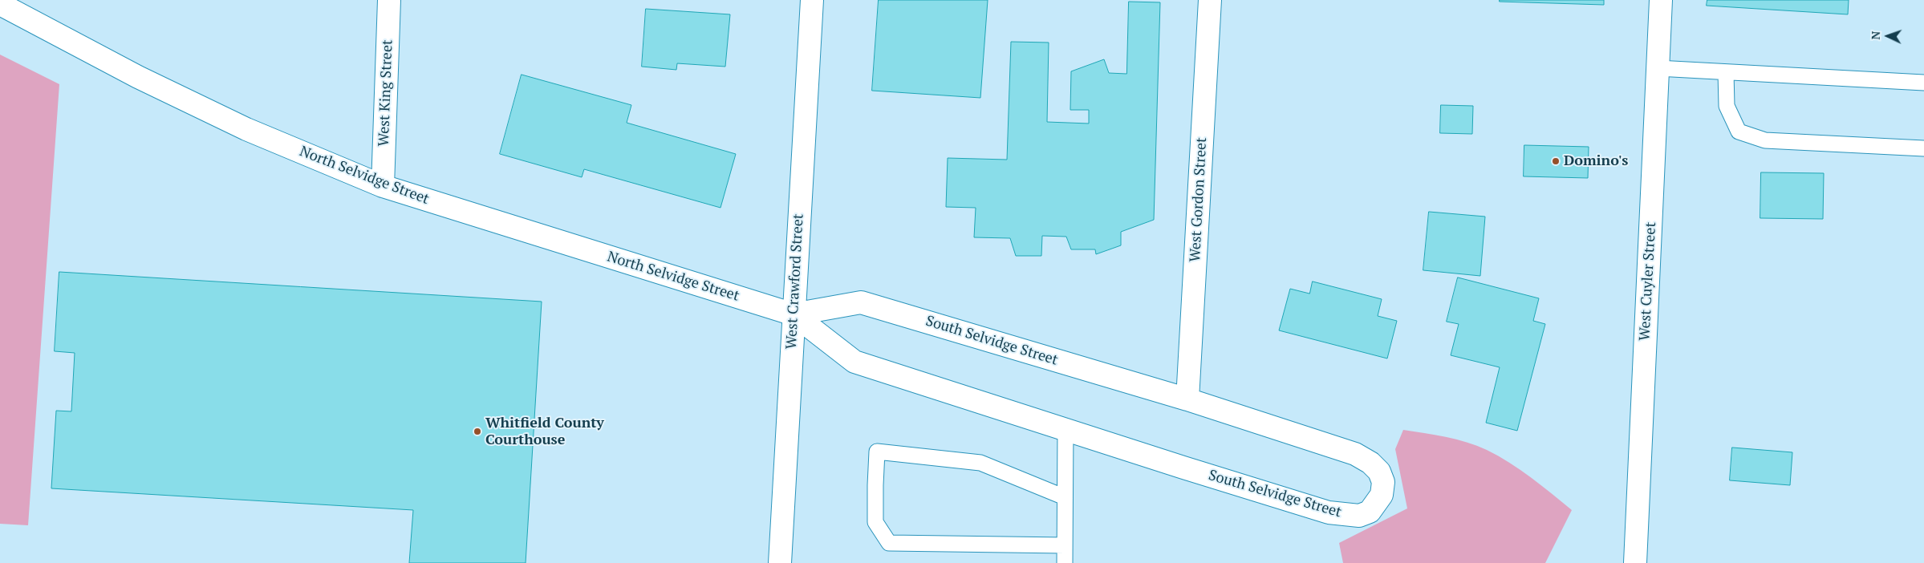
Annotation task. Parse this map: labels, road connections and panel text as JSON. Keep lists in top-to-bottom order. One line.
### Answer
{"streets":{"street":["West King Street","North Selvidge Street","West Gordon Street","West Crawford Street","West Cuyler Street","South Selvidge Street"]},"crossings":[["West King Street","North Selvidge Street"],["North Selvidge Street","West Crawford Street"],["North Selvidge Street","South Selvidge Street"],["West Gordon Street","South Selvidge Street"],["West Crawford Street","South Selvidge Street"]],"places":["Domino's","Whitfield County Courthouse"],"north":"left"}
